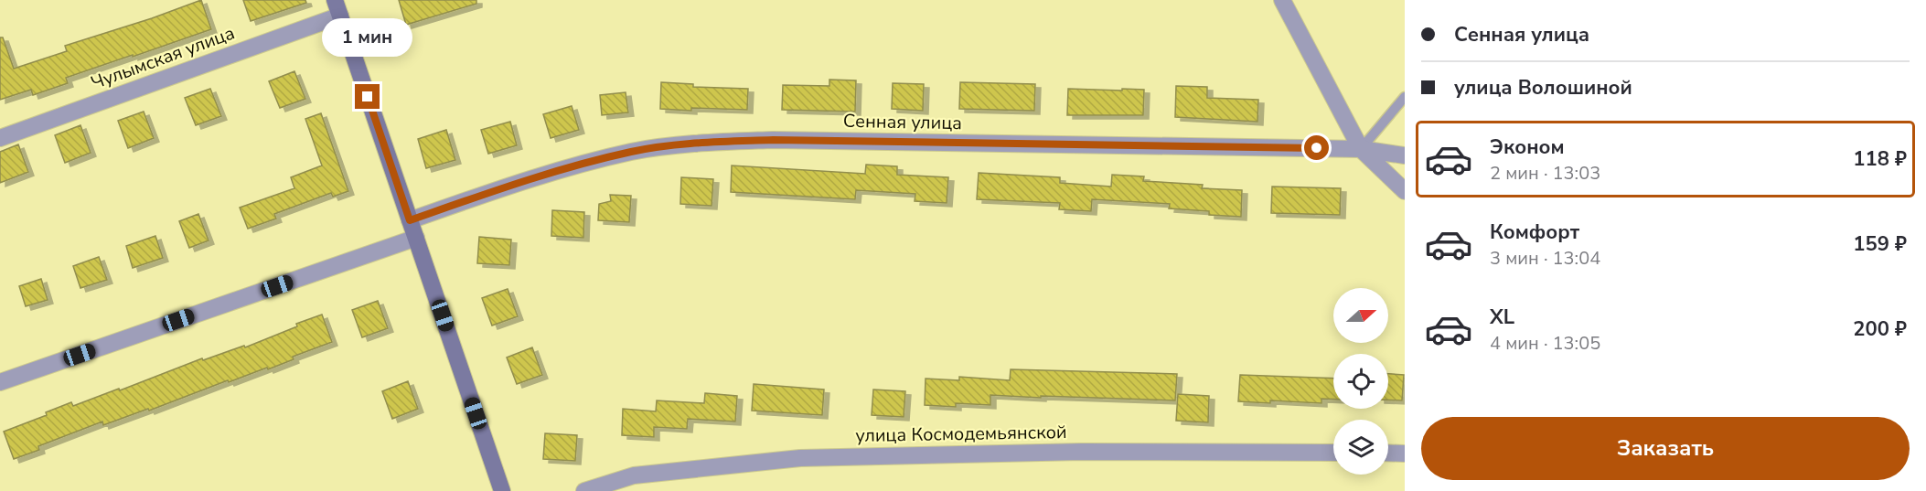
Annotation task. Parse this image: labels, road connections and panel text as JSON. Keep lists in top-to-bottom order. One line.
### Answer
{"streets":{"street":["Чулымская улица","Сенная улица","улица Космодемьянской"]},"north":"right","page":{"banner":["Сенная улица","улица Волошиной"],"bubble":"1 мин","list":[{"name":"Эконом","note":"2 мин · 13:03","value":"118 ₽"},{"name":"Комфорт","note":"3 мин · 13:04","value":"159 ₽"},{"name":"XL","note":"4 мин · 13:05","value":"200 ₽"}],"buttons":"Заказать"}}
